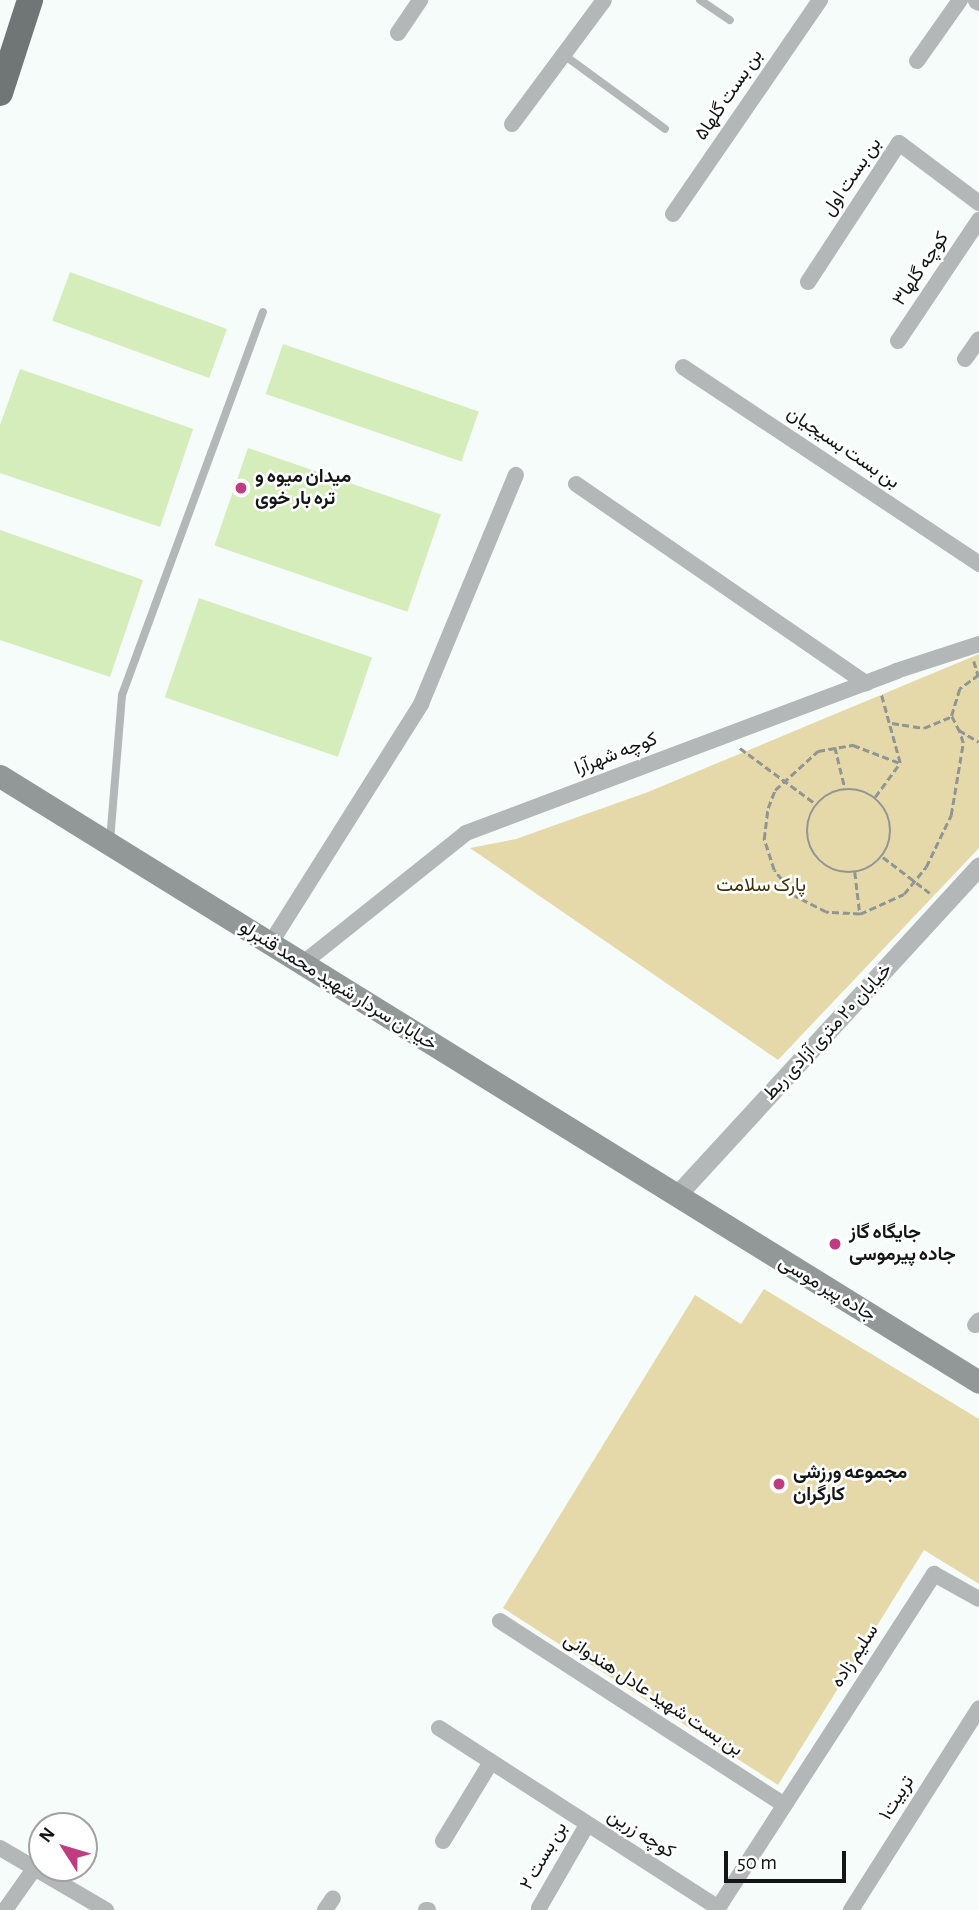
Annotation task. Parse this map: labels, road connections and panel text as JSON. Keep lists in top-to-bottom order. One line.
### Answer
{"streets":{"main road":["خیابان سردار شهید محمد قنبرلو","جاده پیر موسی"],"street":["بن بست گلها۵","بن بست اول","کوچه گلها۳","بن بست بسیجیان","کوچه شهرآرا","خیابان ۲۰ متری آزادی ربط","سلیم زاده","بن بست شهید عادل هندوانی","تربیت۱","کوچه زرین","بن بست ۲"]},"crossings":[["کوچه شهرآرا","خیابان سردار شهید محمد قنبرلو"],["خیابان سردار شهید محمد قنبرلو","خیابان ۲۰ متری آزادی ربط"],["خیابان سردار شهید محمد قنبرلو","جاده پیر موسی"],["خیابان ۲۰ متری آزادی ربط","جاده پیر موسی"],["سلیم زاده","بن بست شهید عادل هندوانی"],["سلیم زاده","کوچه زرین"],["بن بست شهید عادل هندوانی","کوچه زرین"],["کوچه زرین","بن بست ۲"]],"parks":["پارک سلامت"],"places":["میدان میوه و تره بار خوی","جایگاه گاز جاده پیرموسی","مجموعه ورزشی کارگران"],"scale_bar":"50 m","north":"top left"}
